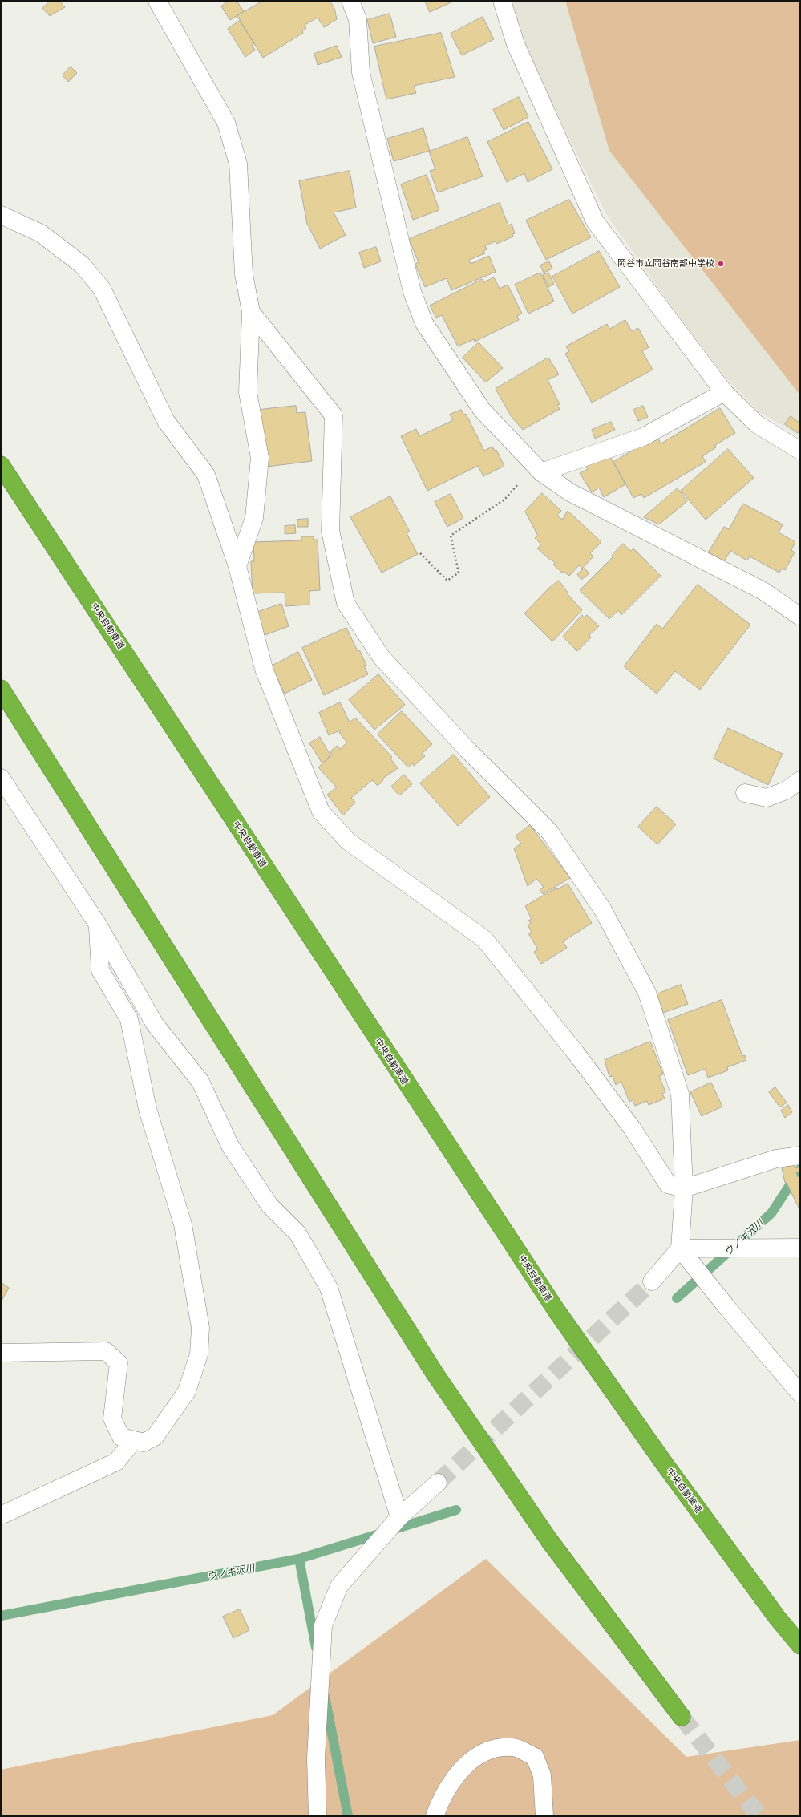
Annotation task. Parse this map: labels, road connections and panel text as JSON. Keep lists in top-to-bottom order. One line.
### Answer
{"streets":{"highway":["中央自動車道"]},"water":["ウノキ沢川"],"places":["岡谷市立岡谷南部中学校"]}
